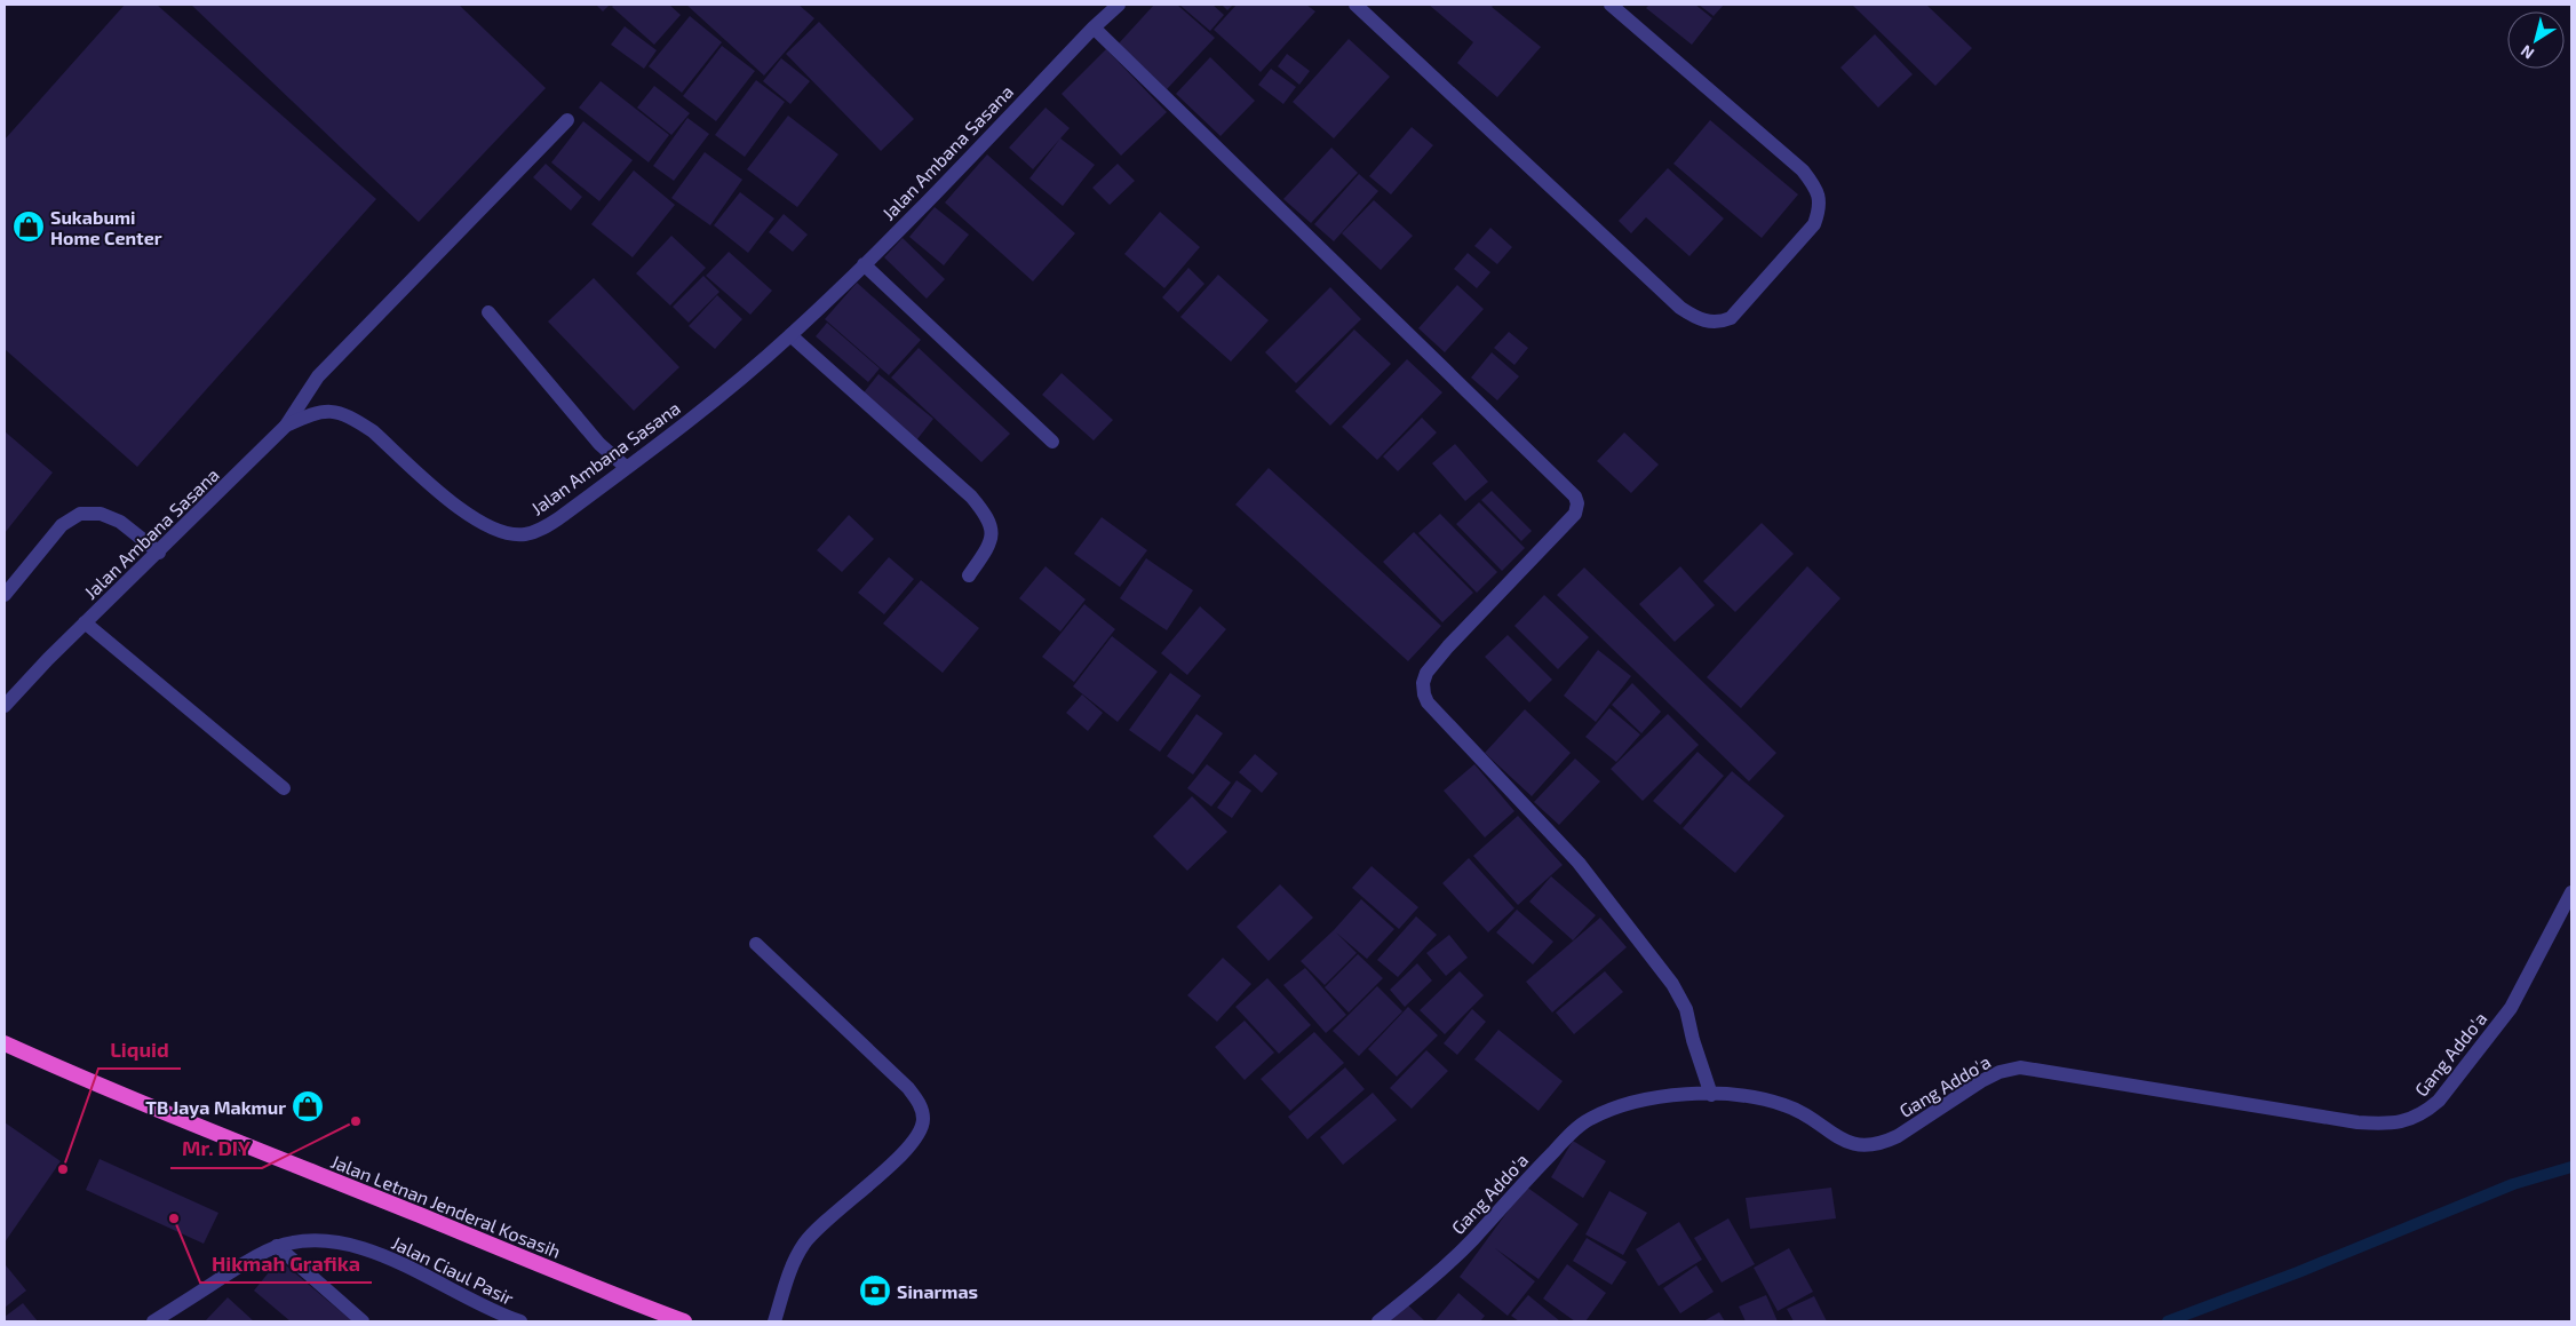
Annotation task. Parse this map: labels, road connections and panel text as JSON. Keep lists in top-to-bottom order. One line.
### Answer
{"streets":{"highway":["Jalan Letnan Jenderal Kosasih"],"street":["Jalan Ambana Sasana","Gang Addo'a","Jalan Ciaul Pasir"]},"places":{"shop":["Sukabumi Home Center","TB Jaya Makmur"],"other":["Mr. DIY","Liquid","Hikmah Grafika"],"bank":["Sinarmas"]},"north":"bottom left"}
